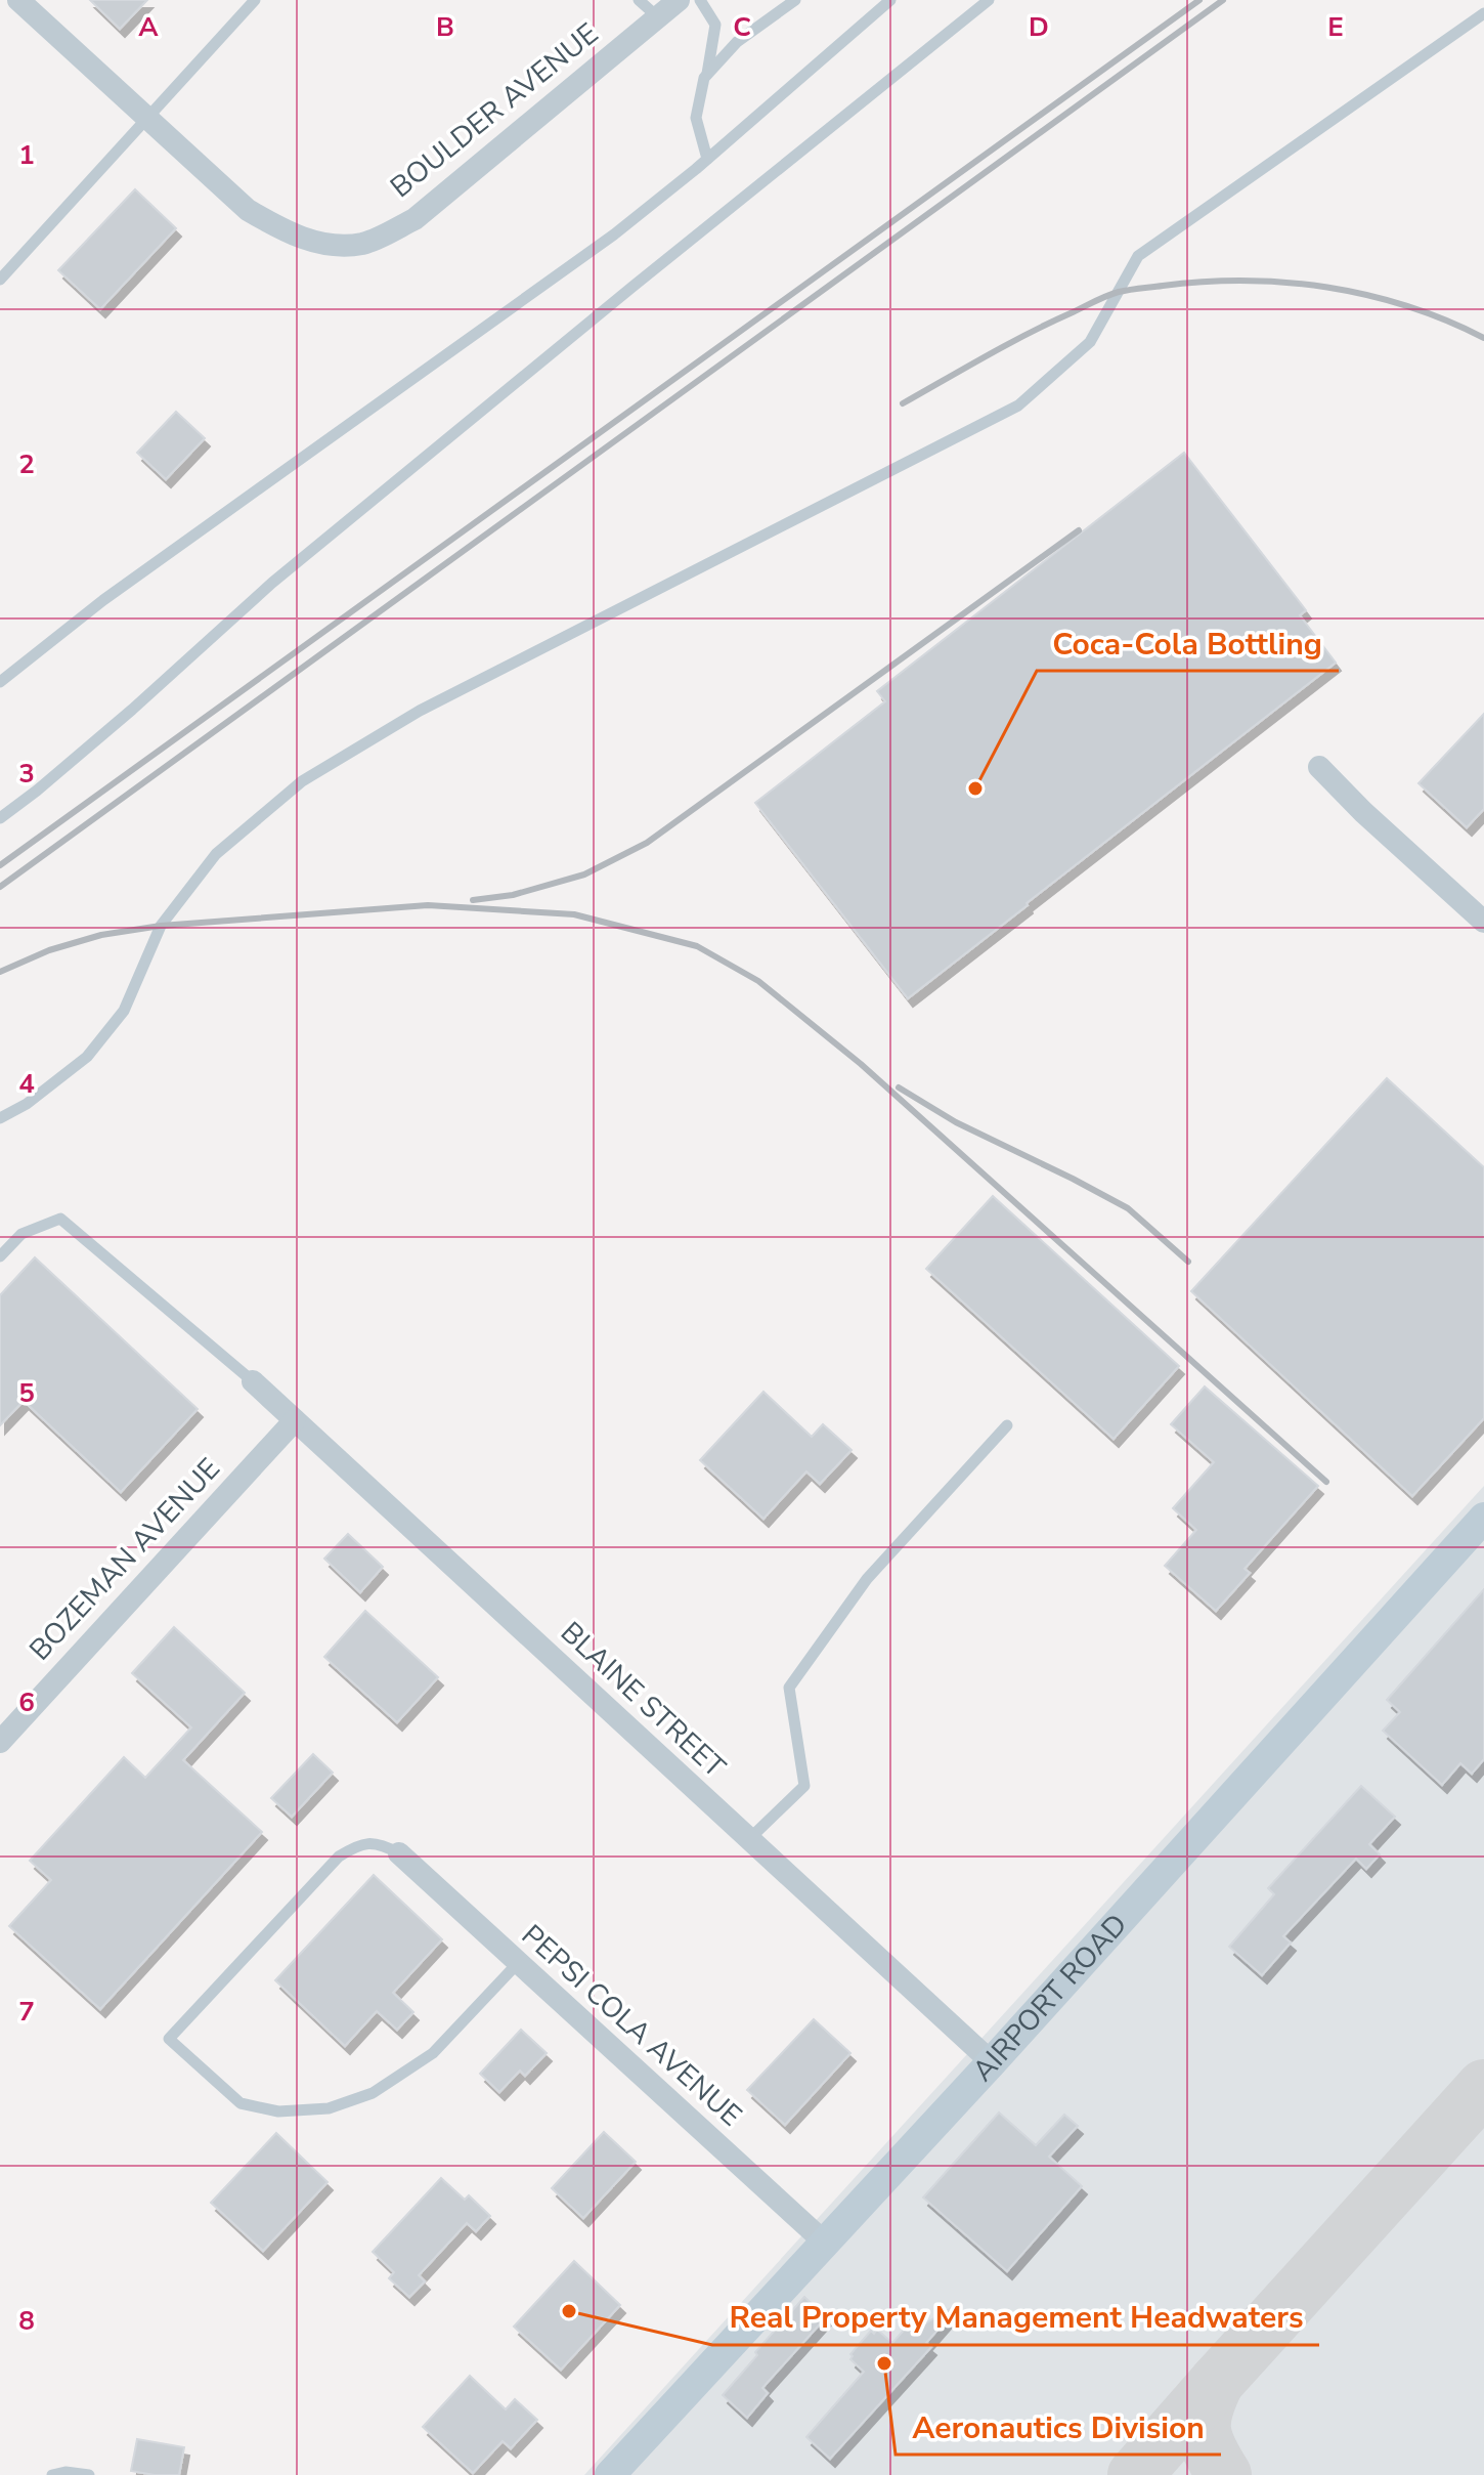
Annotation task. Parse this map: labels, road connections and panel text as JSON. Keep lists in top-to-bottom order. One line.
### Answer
{"streets":{"street":["BOULDER AVENUE","BOZEMAN AVENUE","BLAINE STREET","AIRPORT ROAD","PEPSI COLA AVENUE"]},"crossings":[["BOZEMAN AVENUE","BLAINE STREET"],["BLAINE STREET","AIRPORT ROAD"],["AIRPORT ROAD","PEPSI COLA AVENUE"]],"places":["Coca-Cola Bottling","Real Property Management Headwaters","Aeronautics Division"],"grid":{"columns":["A","B","C","D","E"],"rows":["1","2","3","4","5","6","7","8"]}}
